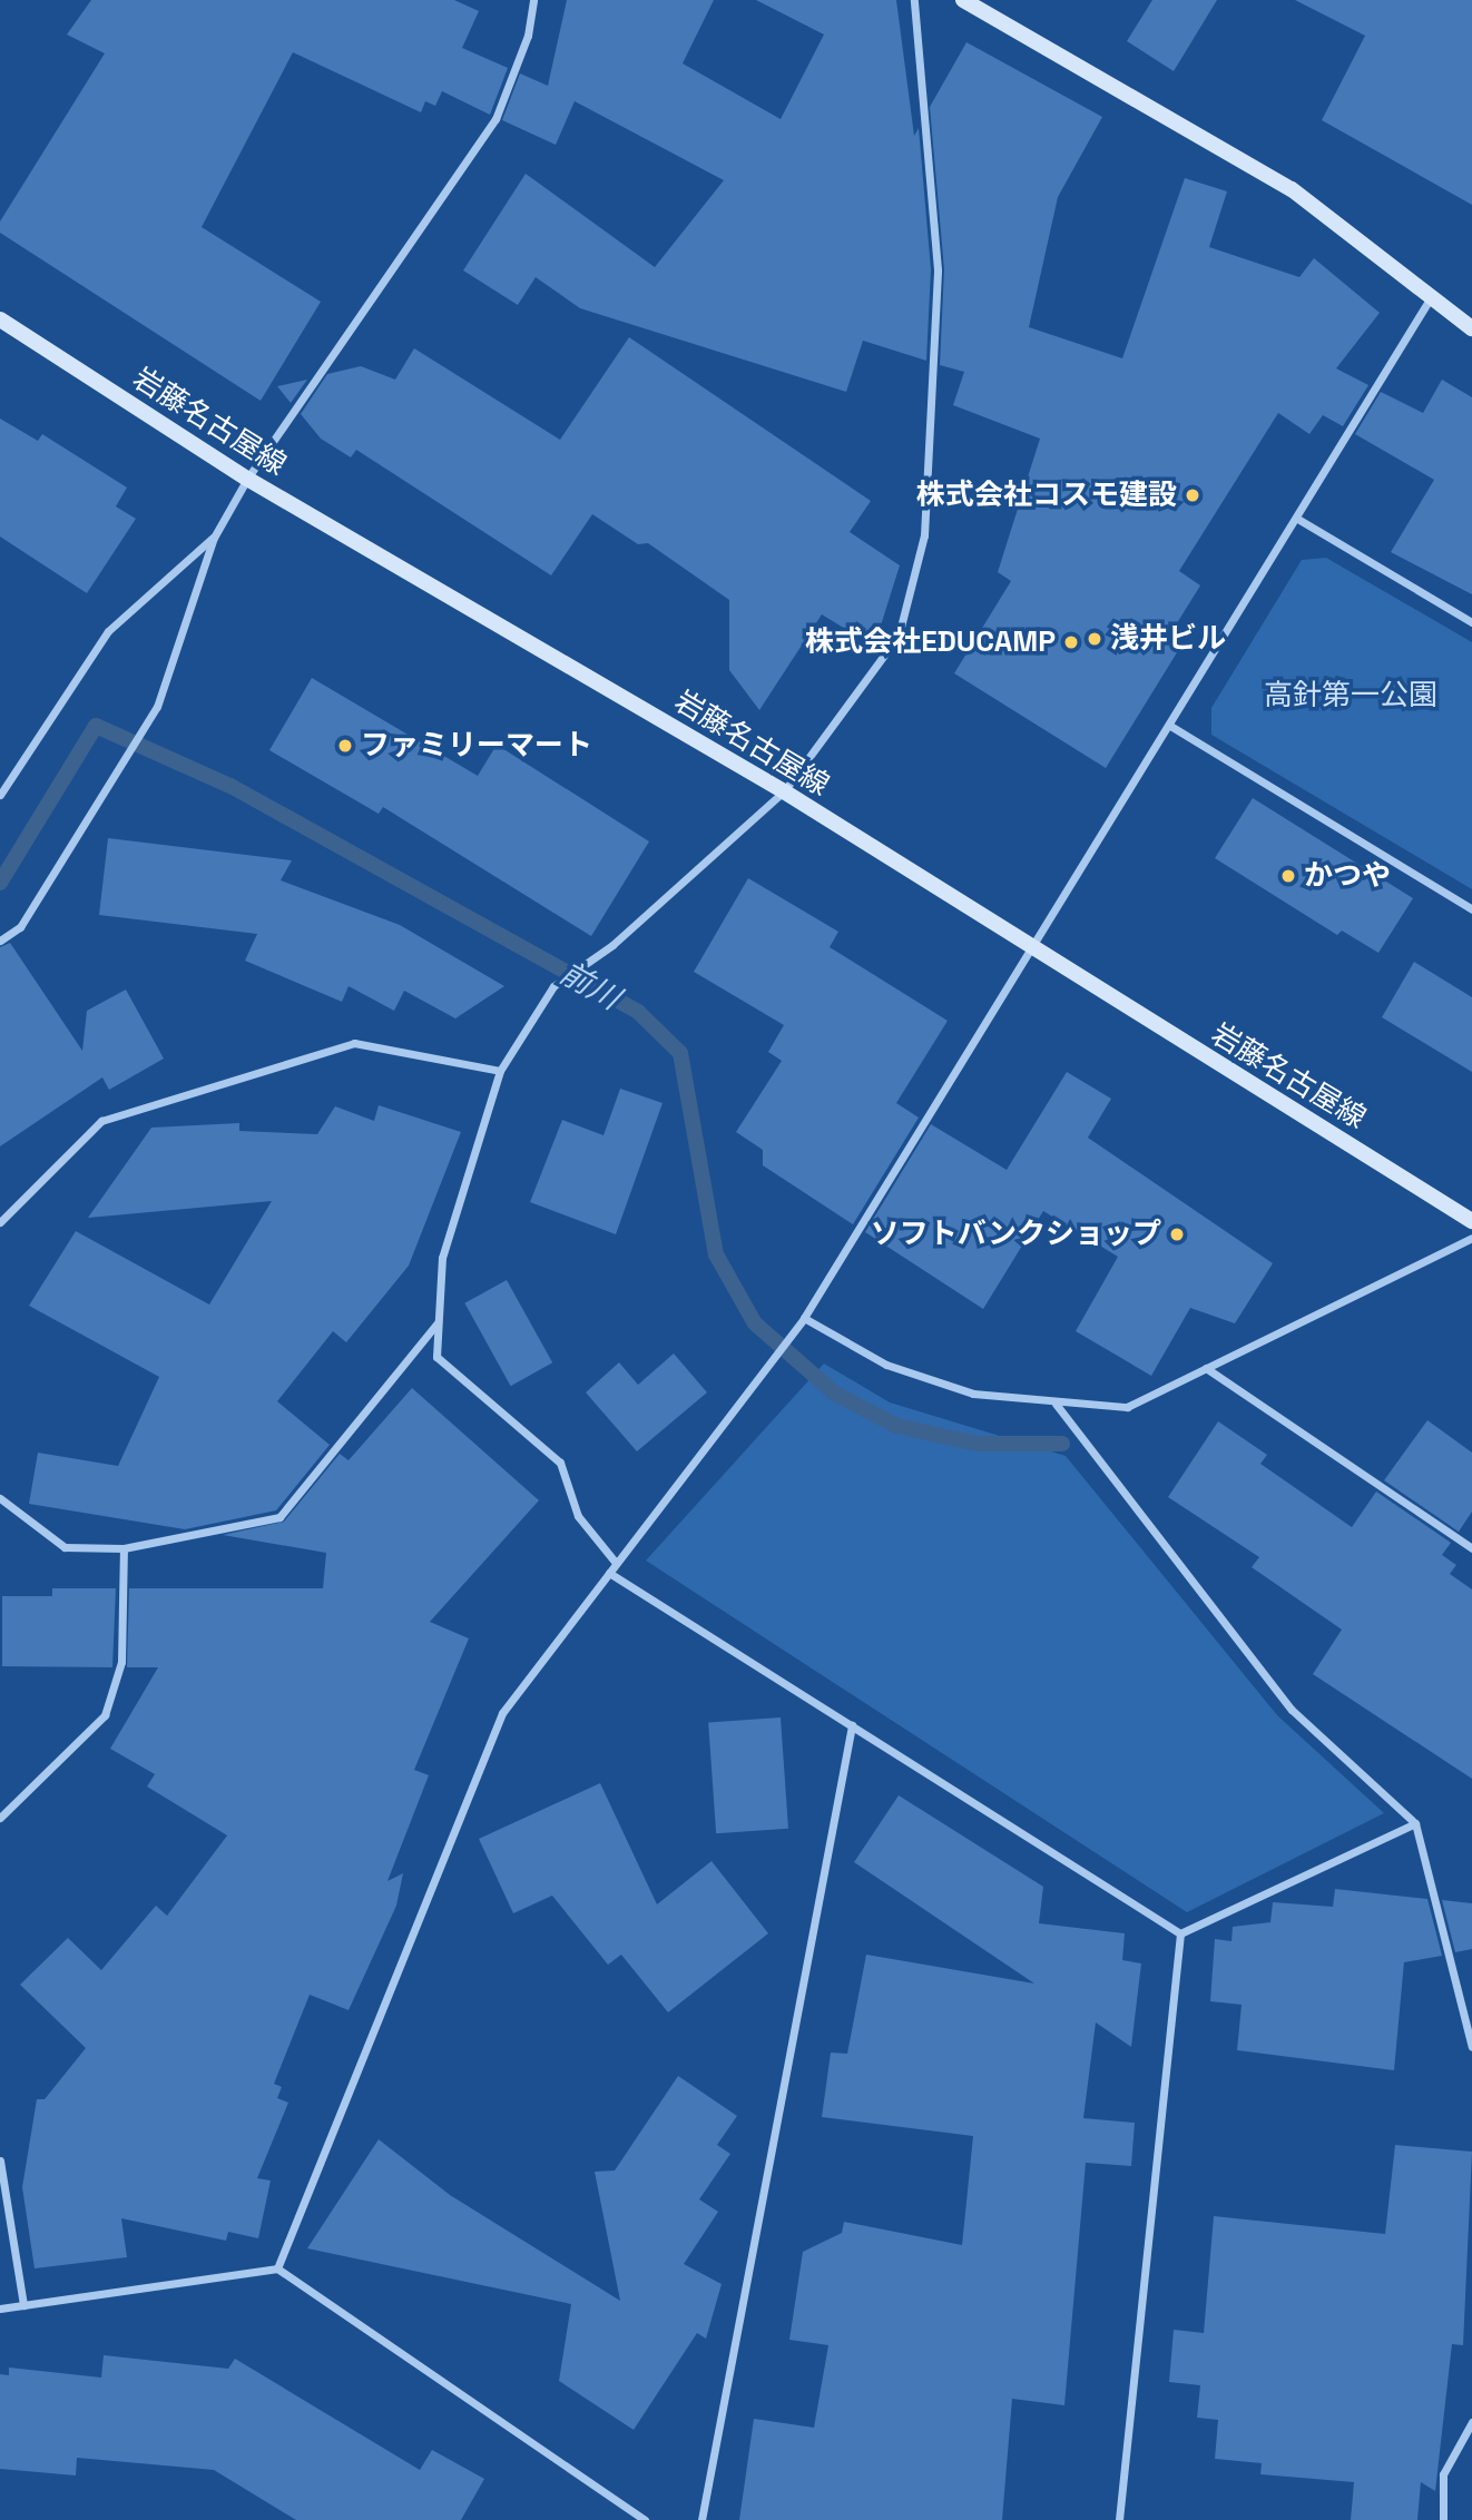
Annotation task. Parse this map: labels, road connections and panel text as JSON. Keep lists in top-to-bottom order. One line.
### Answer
{"streets":{"main road":["岩藤名古屋線"]},"water":["前川"],"parks":["高針第一公園"],"places":["株式会社コスモ建設","浅井ビル","株式会社EDUCAMP","ファミリーマート","かつや","ソフトバンクショップ"]}
